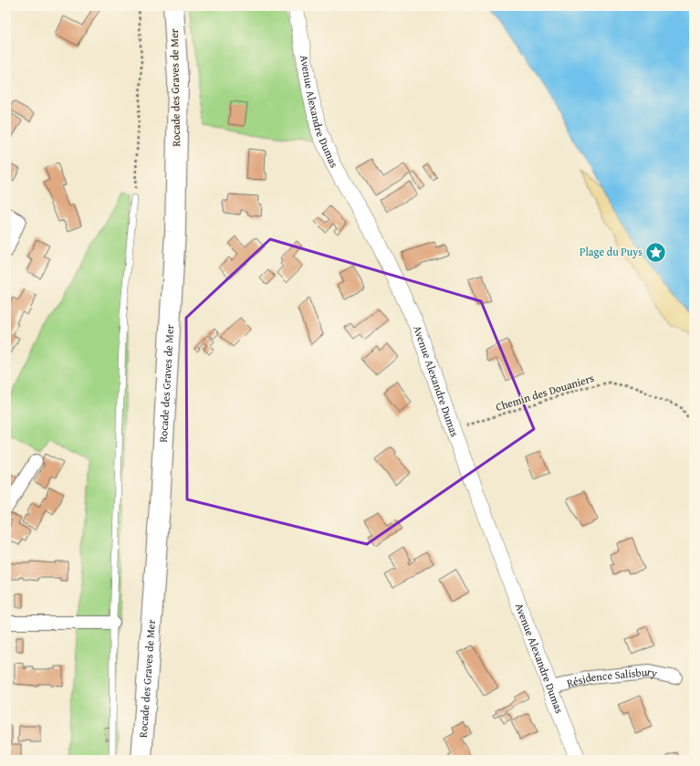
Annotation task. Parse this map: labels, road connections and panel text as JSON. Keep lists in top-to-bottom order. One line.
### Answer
{"streets":{"main road":["Rocade des Graves de Mer"],"street":["Avenue Alexandre Dumas","Résidence Salisbury"],"path":["Chemin des Douaniers"]},"crossings":[["Avenue Alexandre Dumas","Chemin des Douaniers"],["Avenue Alexandre Dumas","Résidence Salisbury"]],"places":{"place":["Plage du Puys"]}}
